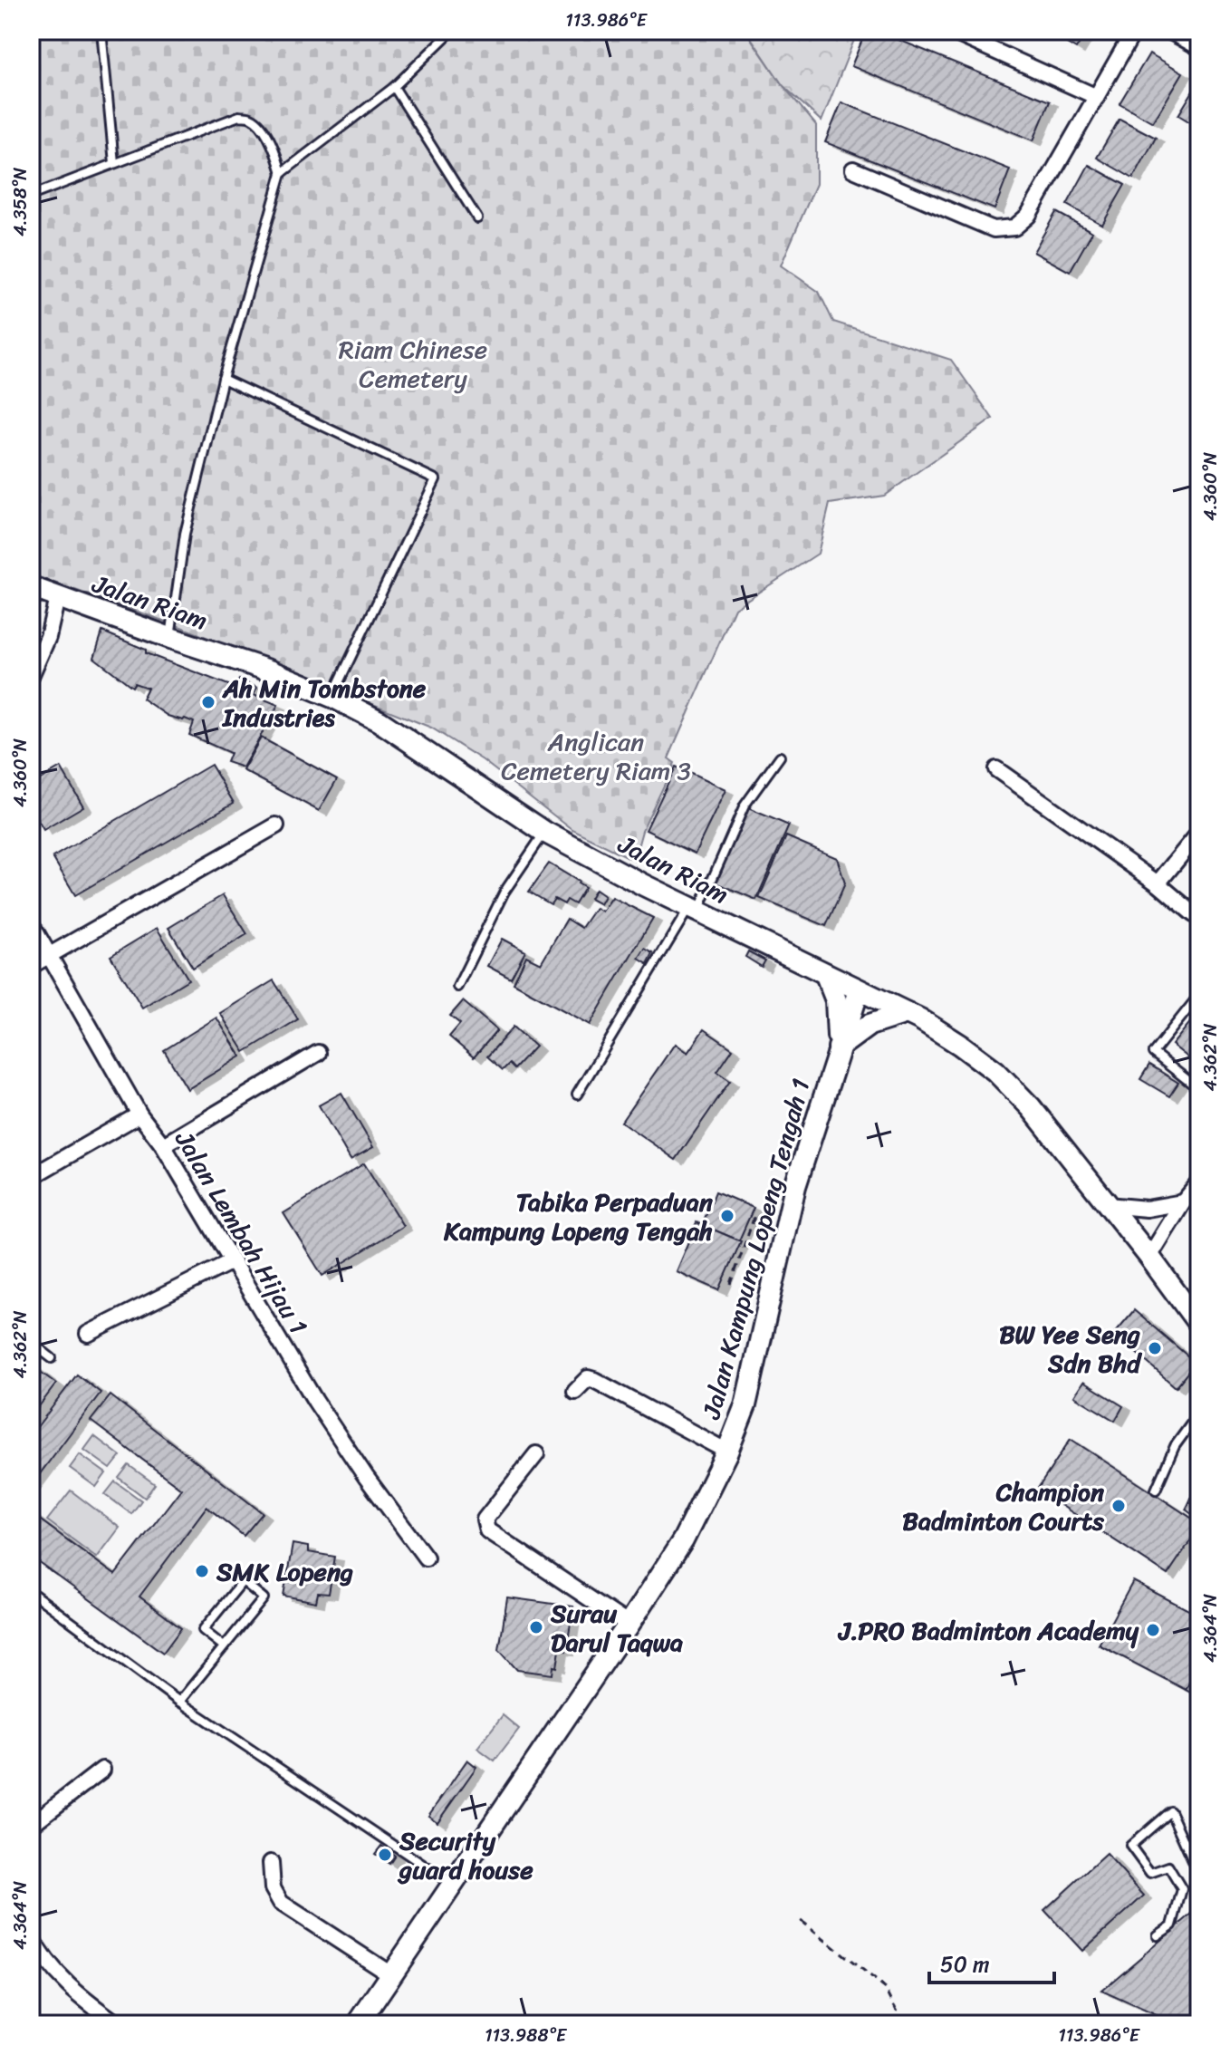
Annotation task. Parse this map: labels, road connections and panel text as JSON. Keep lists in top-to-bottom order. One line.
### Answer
{"streets":{"main road":["Jalan Riam","Jalan Kampung Lopeng Tengah 1"],"street":["Jalan Lembah Hijau 1"]},"crossings":[["Jalan Riam","Jalan Kampung Lopeng Tengah 1"]],"parks":["Riam Chinese Cemetery","Anglican Cemetery Riam 3"],"places":["Ah Min Tombstone Industries","Tabika Perpaduan Kampung Lopeng Tengah","BW Yee Seng Sdn Bhd","Champion Badminton Courts","SMK Lopeng","Surau Darul Taqwa","J.PRO Badminton Academy","Security guard house"],"scale_bar":"50 m","coordinates":["113.986°E","4.358°N","4.360°N","4.362°N","4.364°N","113.988°E"]}
